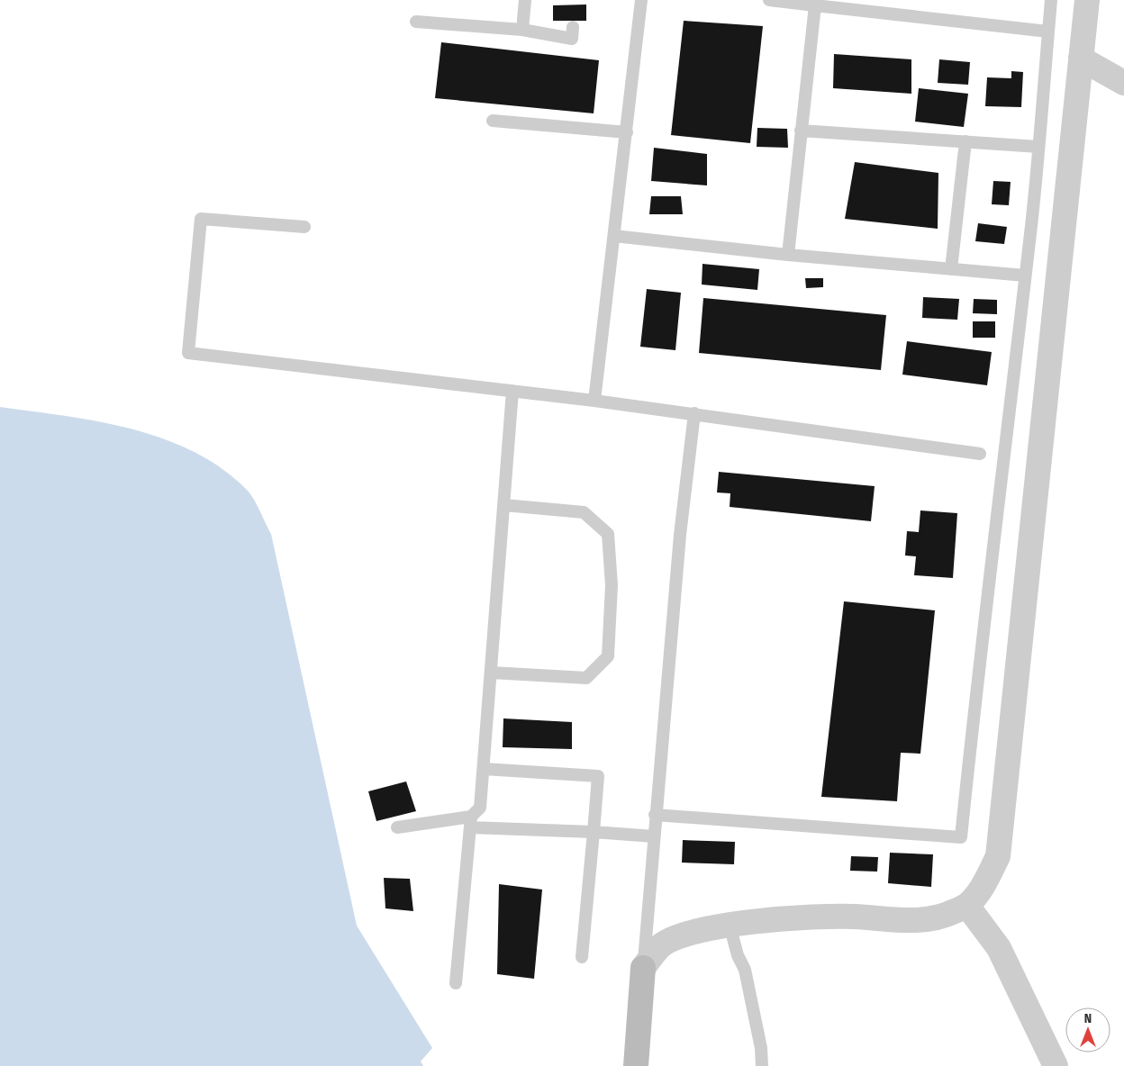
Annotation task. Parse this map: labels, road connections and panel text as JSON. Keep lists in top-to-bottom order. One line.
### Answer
{"north":"top"}
